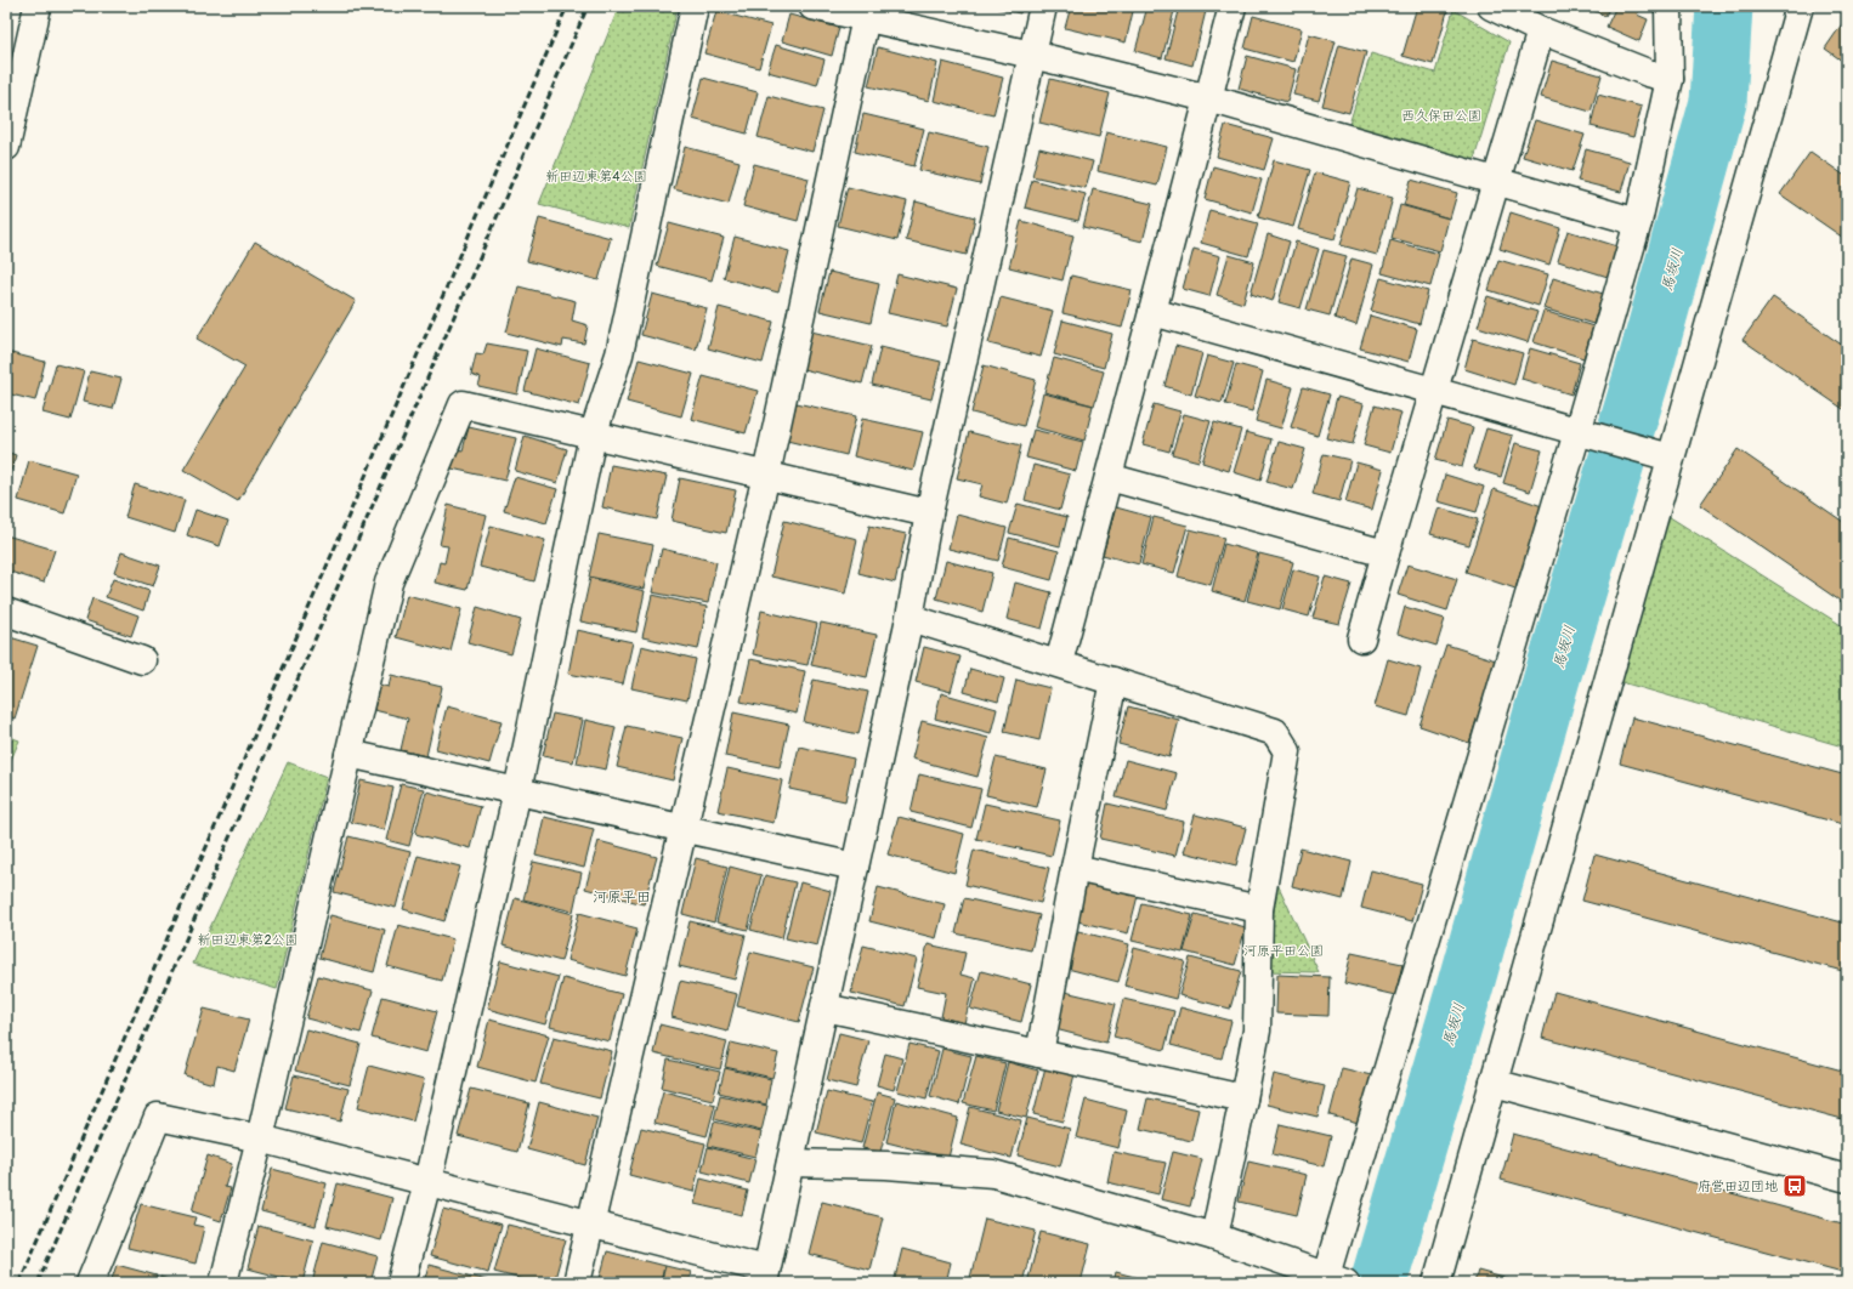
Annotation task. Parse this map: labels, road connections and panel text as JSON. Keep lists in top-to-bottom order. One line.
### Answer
{"districts":["河原平田"],"water":["馬坂川"],"parks":["西久保田公園","新田辺東第4公園","新田辺東第2公園","河原平田公園"],"places":{"bus stop":["府営田辺団地"]}}
